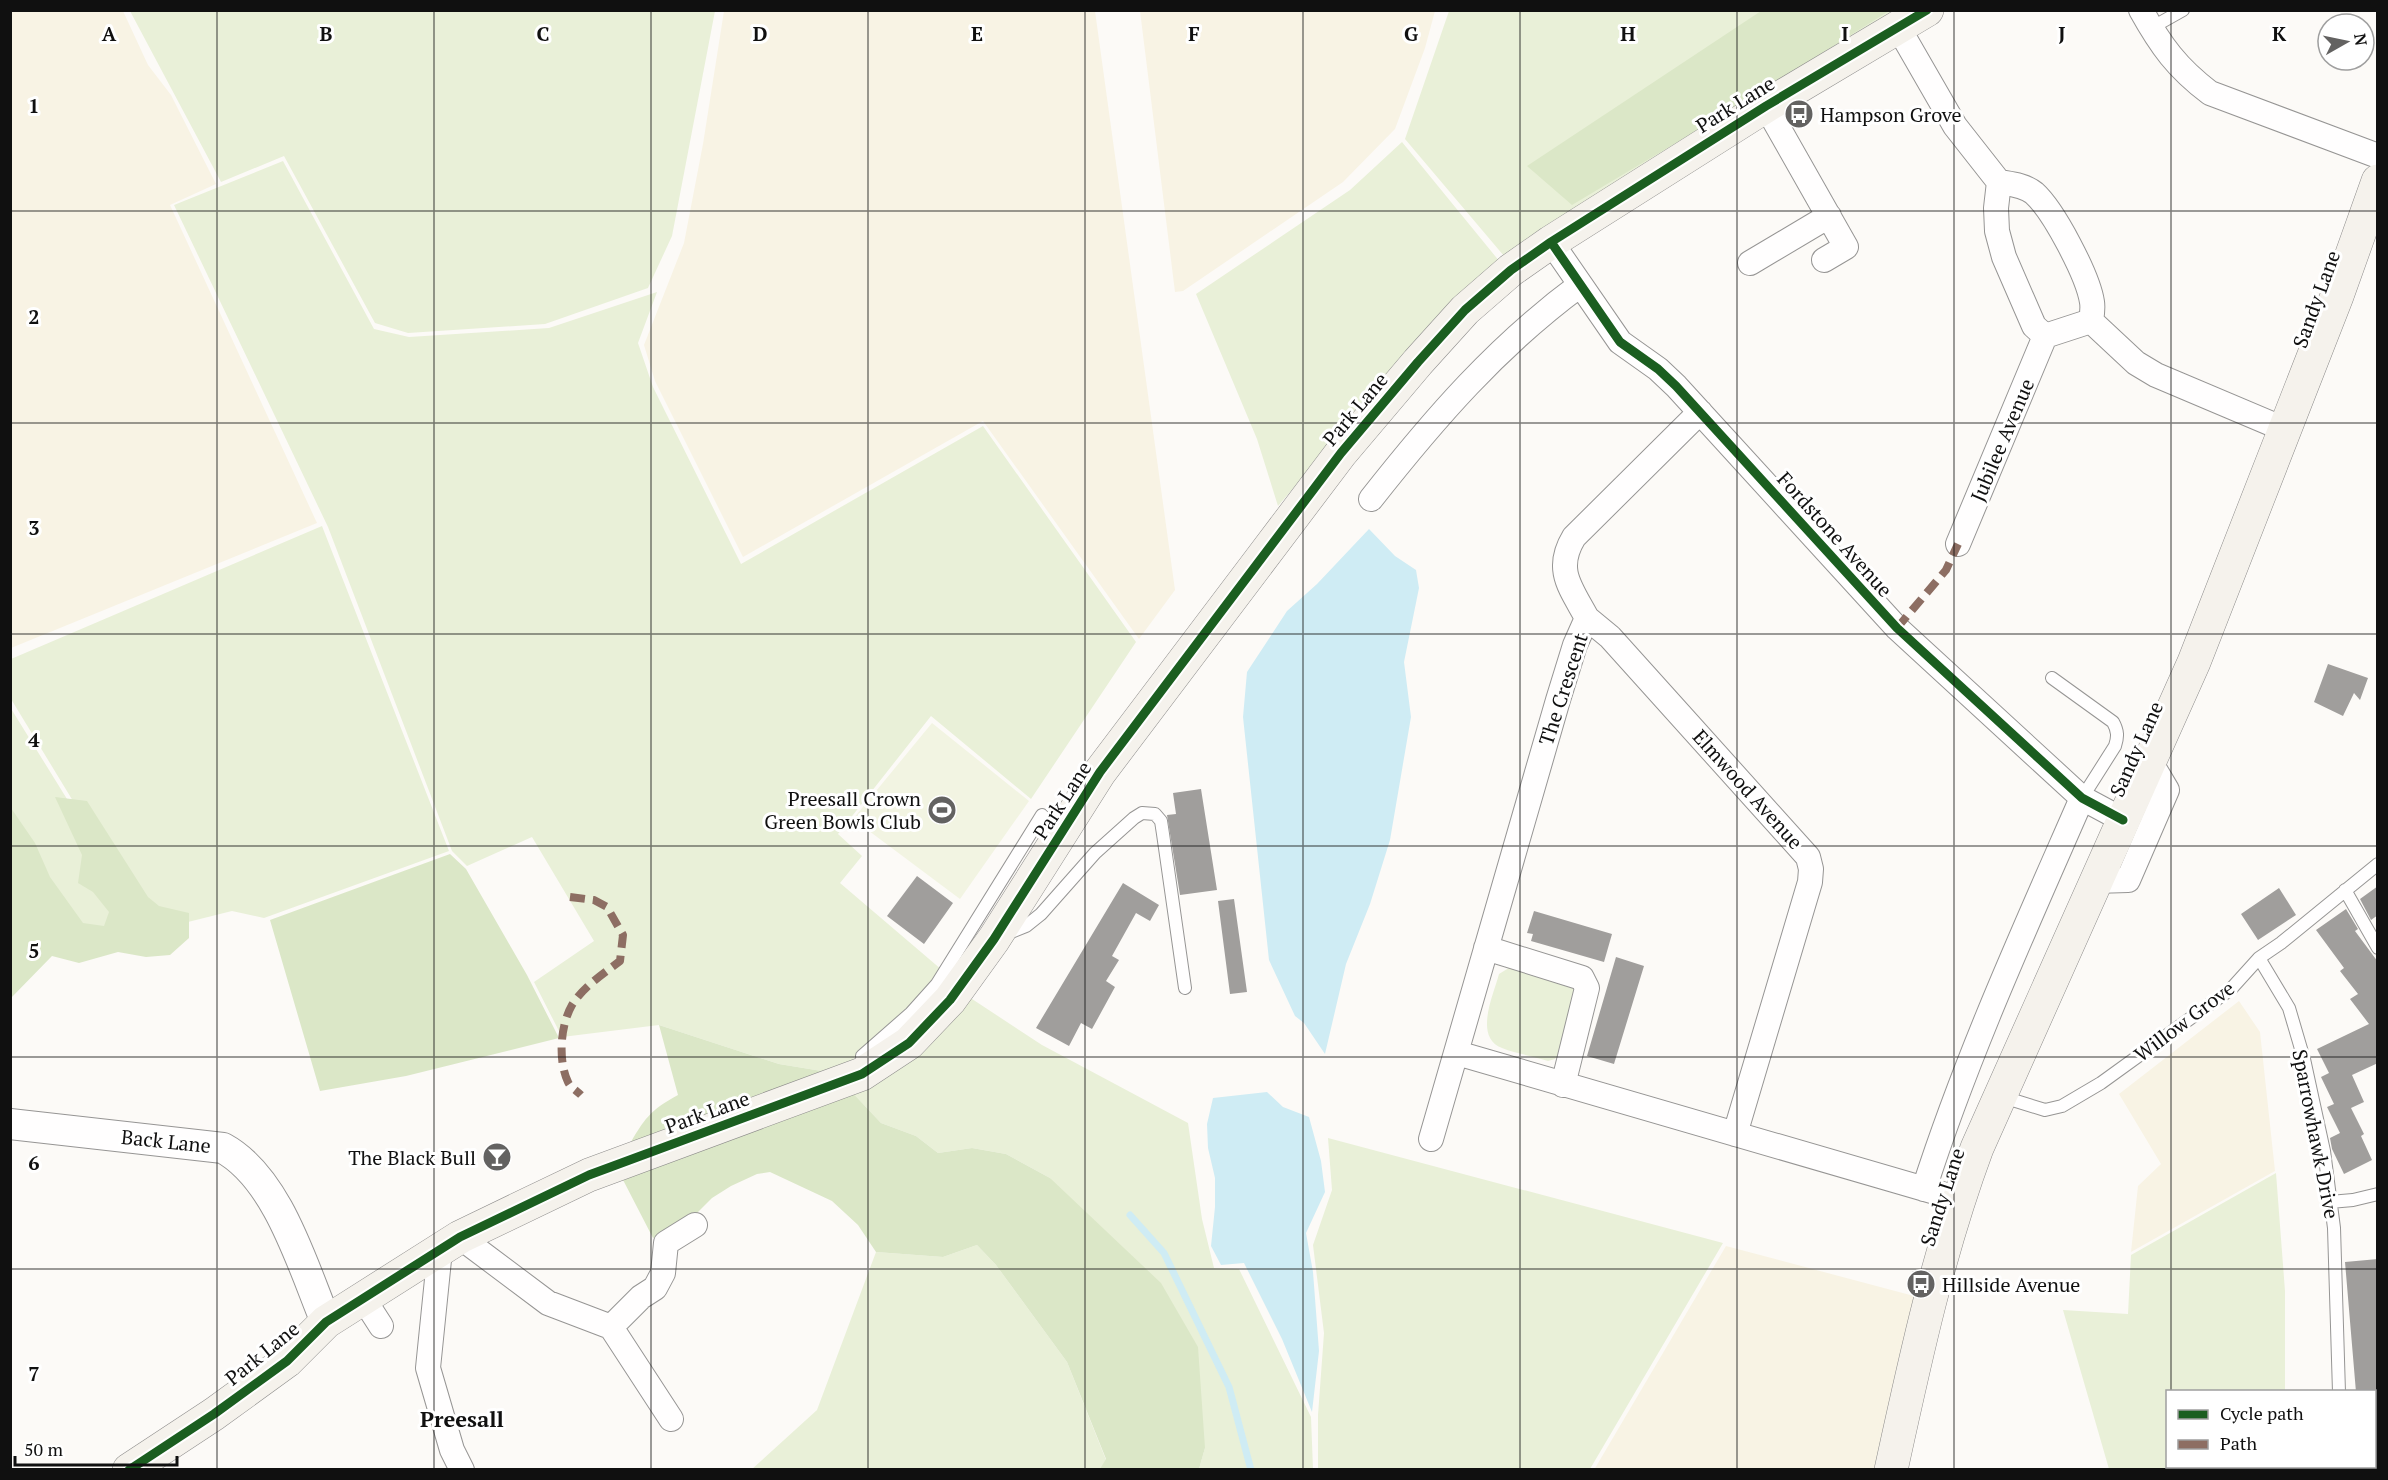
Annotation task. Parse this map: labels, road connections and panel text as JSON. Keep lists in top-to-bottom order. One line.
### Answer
{"streets":{"main road":["Park Lane","Sandy Lane"],"street":["Jubilee Avenue","Fordstone Avenue","The Crescent","Elmwood Avenue","Back Lane"],"lane":["Willow Grove","Sparrowhawk Drive"]},"crossings":[["Park Lane","Fordstone Avenue"],["Park Lane","Back Lane"],["Sandy Lane","Fordstone Avenue"],["Sandy Lane","Willow Grove"],["Fordstone Avenue","The Crescent"],["The Crescent","Elmwood Avenue"],["Willow Grove","Sparrowhawk Drive"]],"districts":["Preesall"],"places":{"bus stop":["Hampson Grove","Hillside Avenue"],"sports":["Preesall Crown Green Bowls Club"],"bar":["The Black Bull"]},"legend":["Cycle path","Path"],"scale_bar":"50 m","north":"right","grid":{"columns":["A","B","C","D","E","F","G","H","I","J","K"],"rows":["1","2","3","4","5","6","7"]}}
